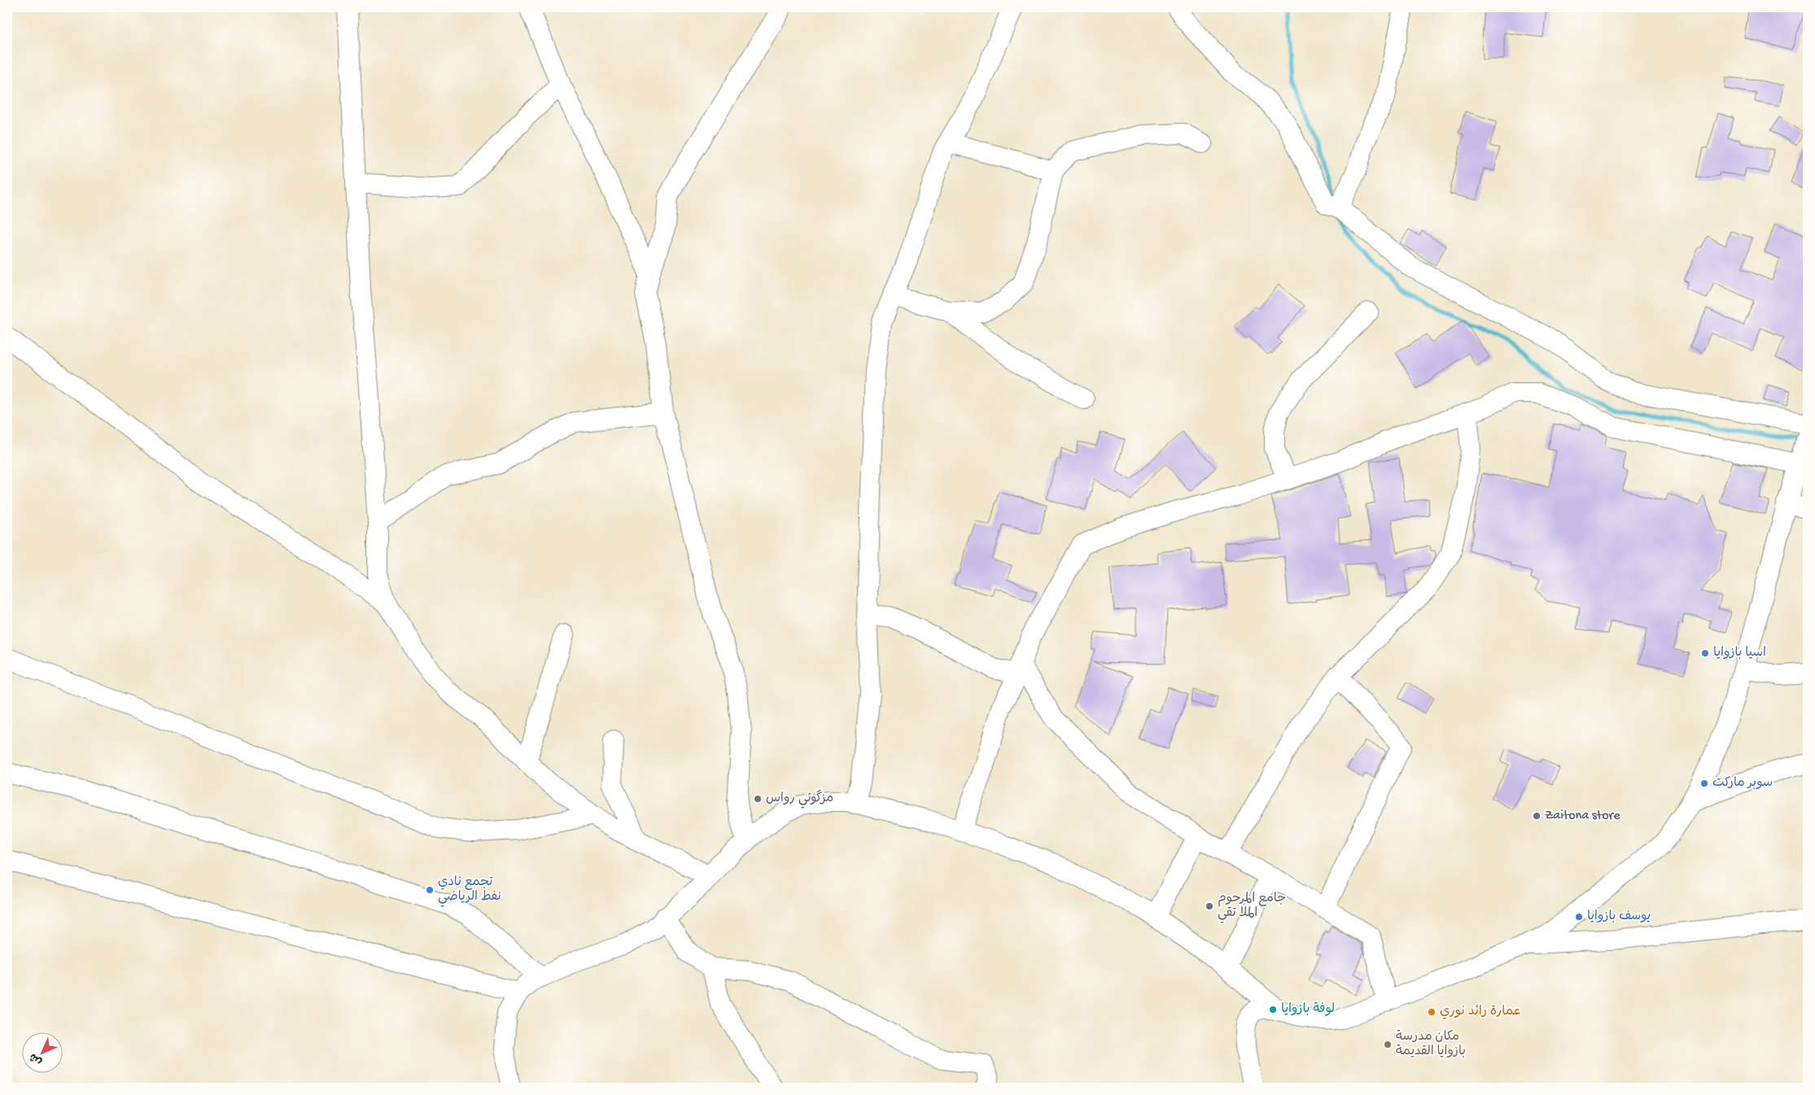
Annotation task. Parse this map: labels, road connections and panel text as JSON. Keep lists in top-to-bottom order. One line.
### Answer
{"places":["اسيا بازوايا","سوبر ماركت","مزگوتي رواس","Zaitona store","تجمع نادي نفط الرياضي","جامع المرحوم الملا تقي","يوسف بازوايا","لوفة بازوايا","عمارة رائد نوري","مكان مدرسة بازوايا القديمة"],"north":"bottom left"}
